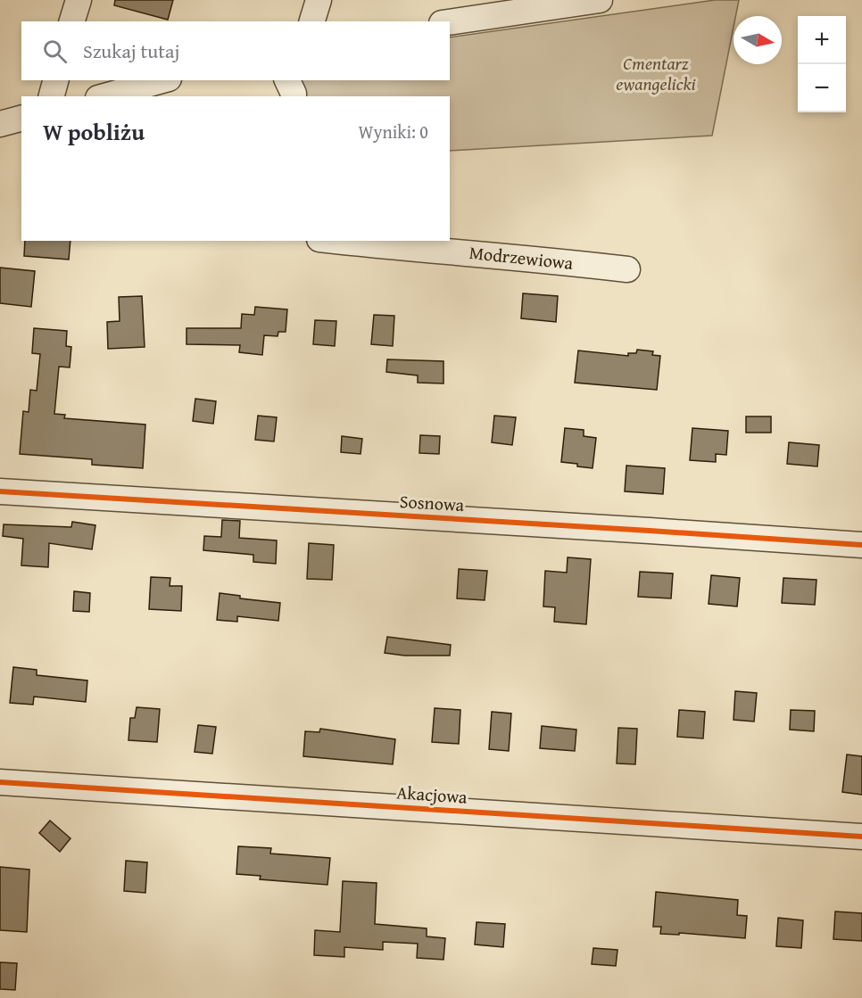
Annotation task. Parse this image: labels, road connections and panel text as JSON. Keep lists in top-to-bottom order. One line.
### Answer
{"streets":{"street":["Modrzewiowa","Sosnowa","Akacjowa"]},"parks":["Cmentarz ewangelicki"],"north":"right","page":{"map_buttons":["+","−"],"search":"Szukaj tutaj","heading":["W pobliżu","Wyniki: 0"]}}
